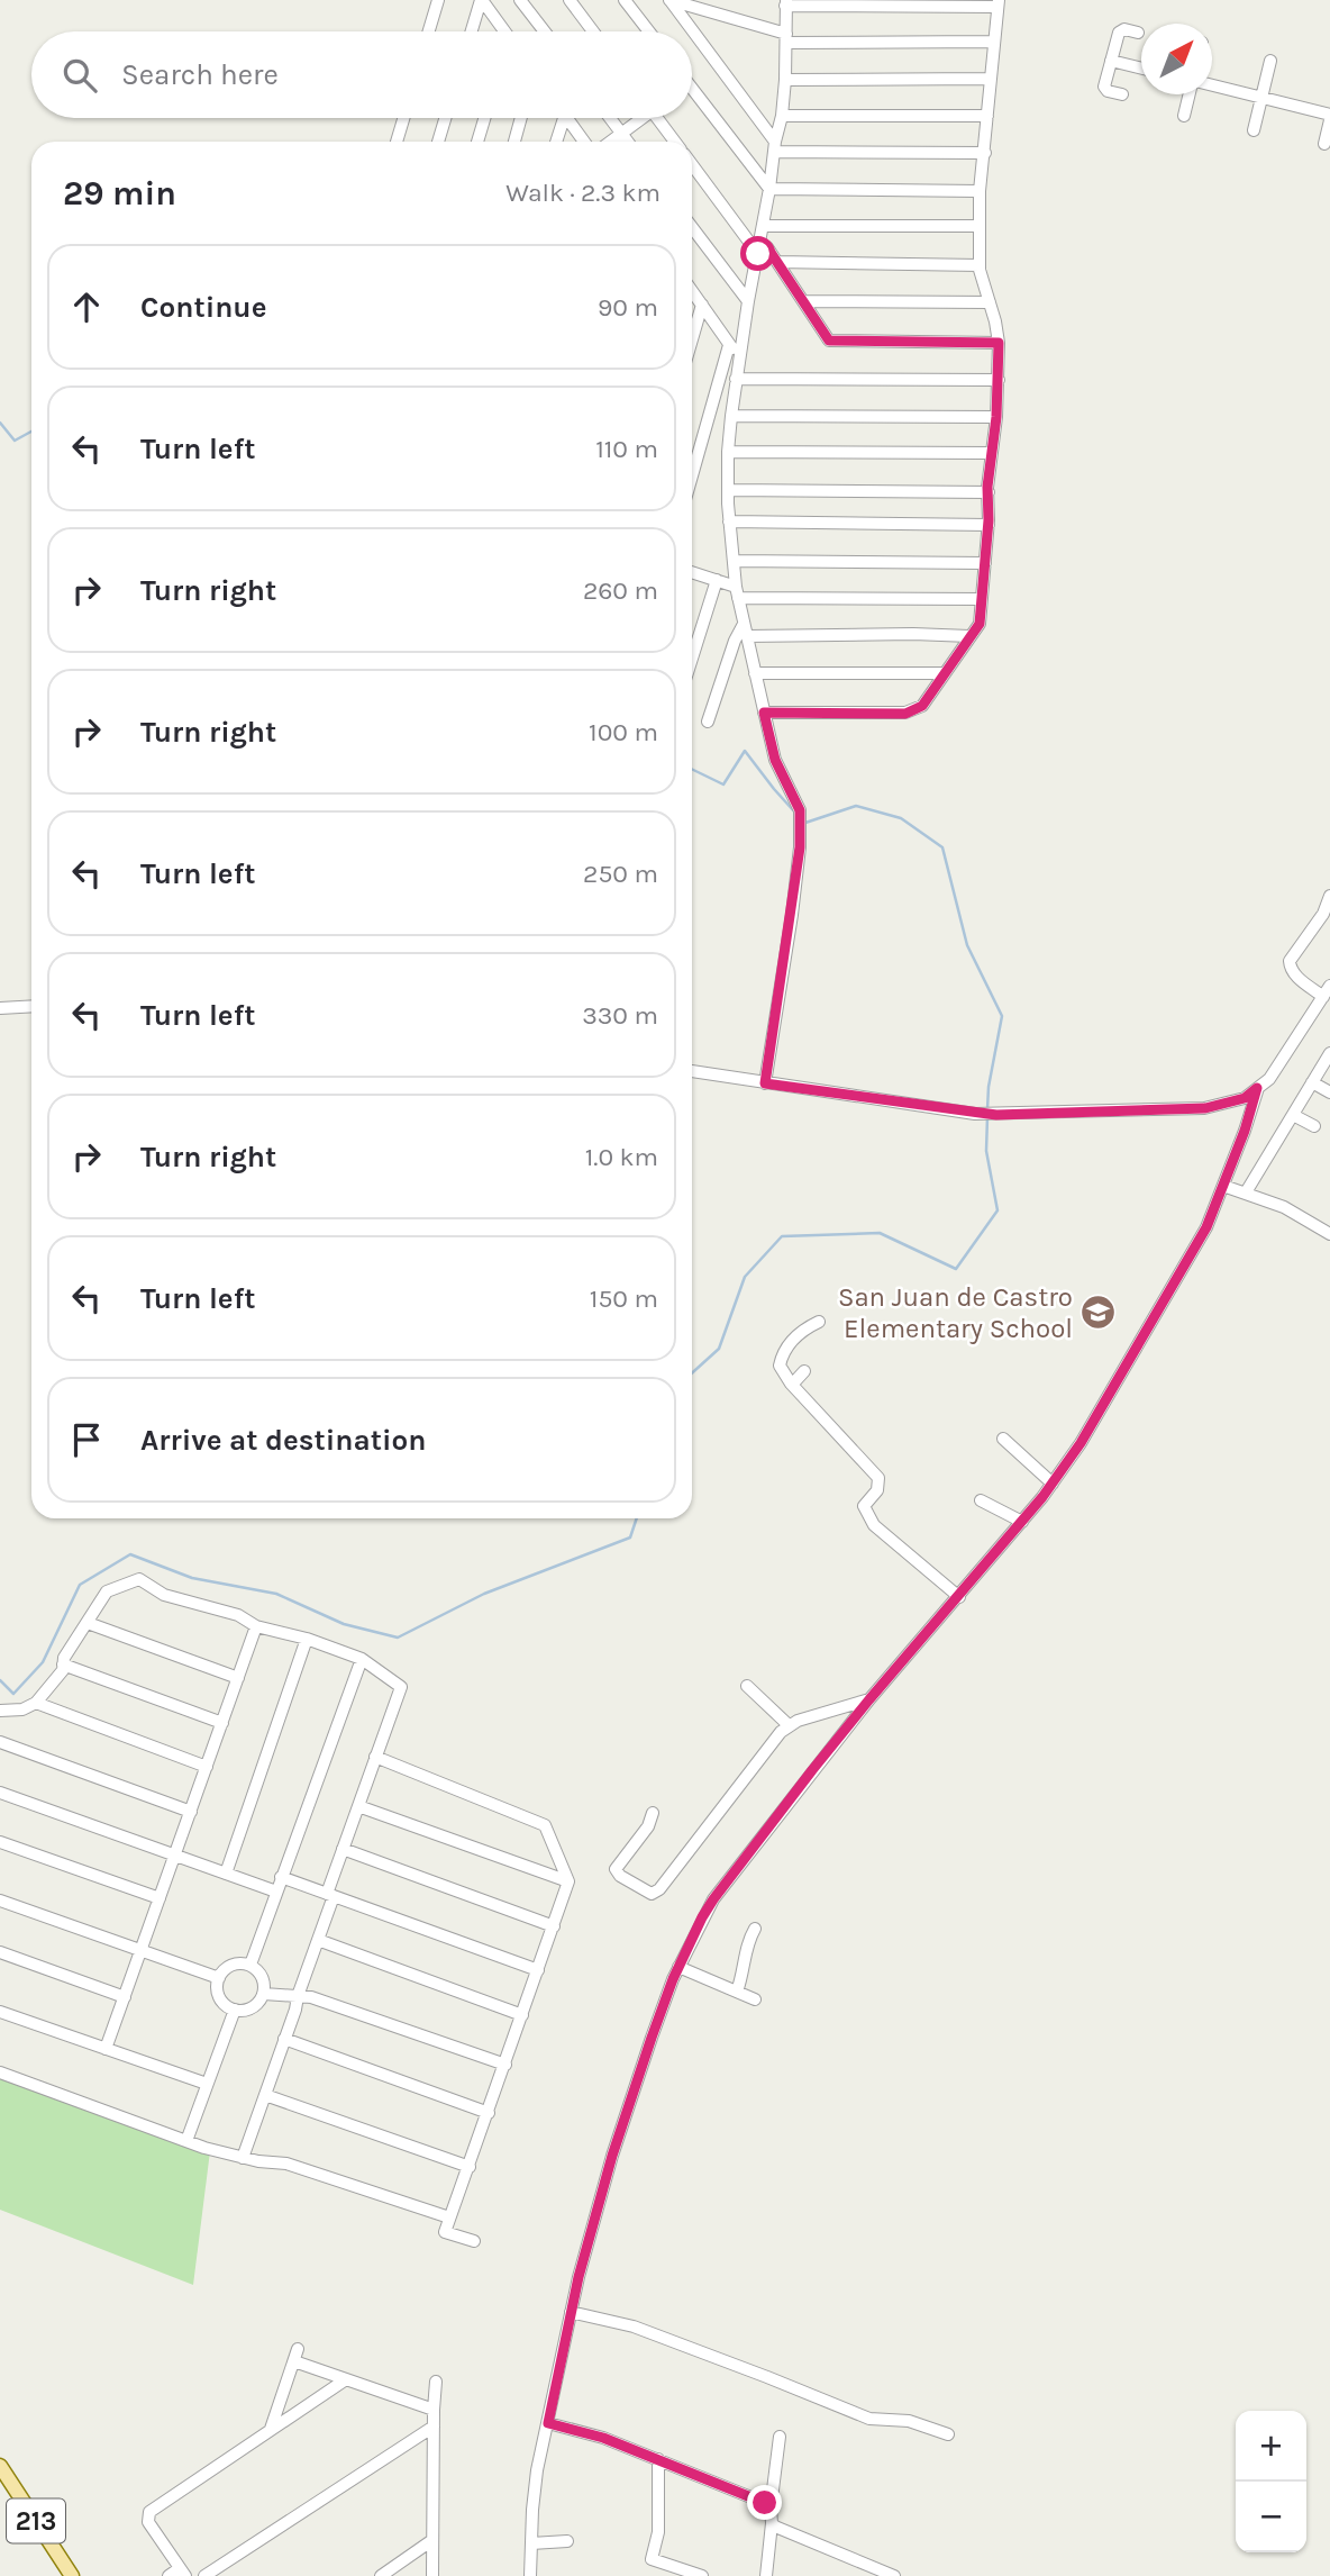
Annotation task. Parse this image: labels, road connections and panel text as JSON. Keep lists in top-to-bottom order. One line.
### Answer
{"streets":{"main road":["213"]},"places":{"school or university":["San Juan de Castro Elementary School"]},"north":"top right","page":{"search":"Search here","heading":["29 min","Walk · 2.3 km"],"list":[["Continue","90 m"],["Turn left","110 m"],["Turn right","260 m"],["Turn right","100 m"],["Turn left","250 m"],["Turn left","330 m"],["Turn right","1.0 km"],["Turn left","150 m"],"Arrive at destination"],"map_buttons":["+","−"]}}
